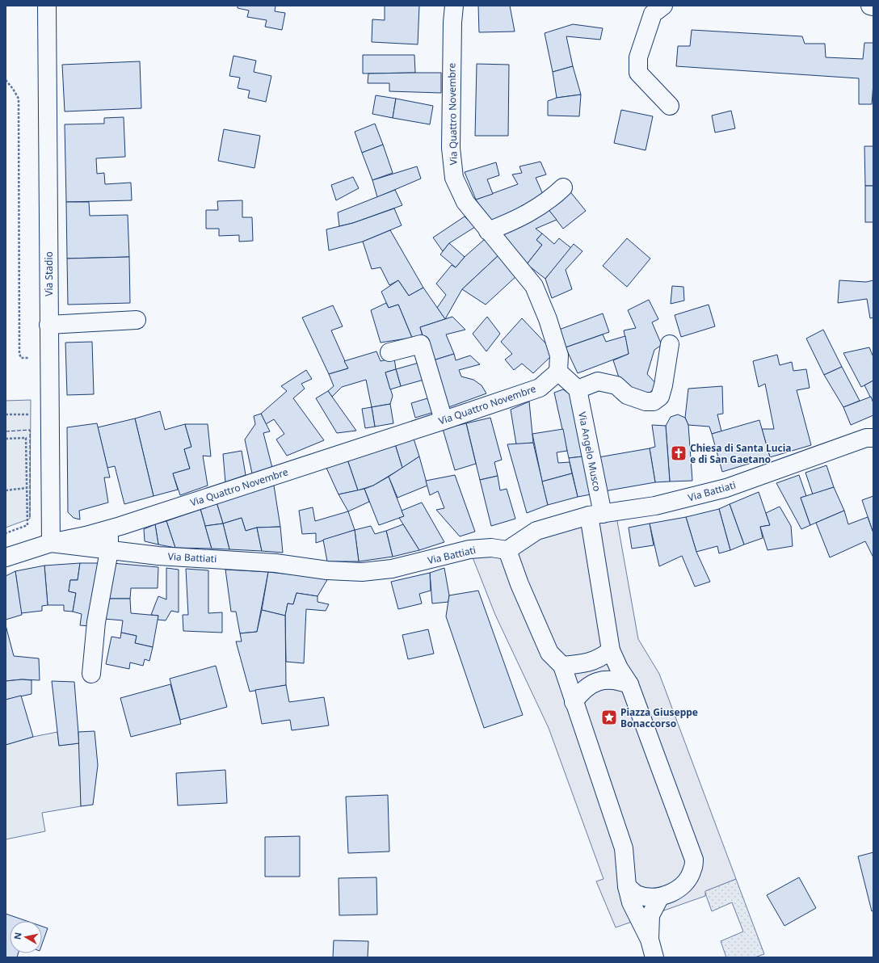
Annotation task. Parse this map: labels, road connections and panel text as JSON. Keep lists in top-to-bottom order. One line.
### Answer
{"streets":{"street":["Via Quattro Novembre","Via Stadio","Via Angelo Musco","Via Battiati"]},"crossings":[["Via Quattro Novembre","Via Stadio"],["Via Quattro Novembre","Via Battiati"],["Via Stadio","Via Battiati"],["Via Angelo Musco","Via Battiati"]],"places":{"church":["Chiesa di Santa Lucia e di San Gaetano"],"place":["Piazza Giuseppe Bonaccorso"]},"north":"left"}
